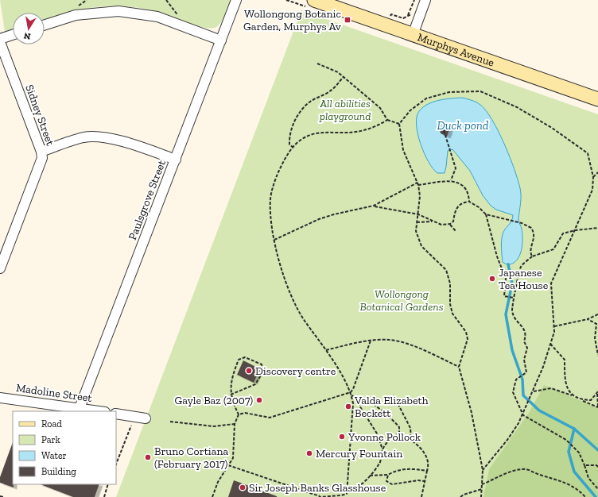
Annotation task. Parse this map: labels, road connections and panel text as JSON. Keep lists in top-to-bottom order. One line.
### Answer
{"streets":{"street":["Murphys Avenue","Sidney Street","Paulsgrove Street","Madoline Street"]},"crossings":[["Paulsgrove Street","Madoline Street"]],"water":["Duck pond"],"parks":["All abilities playground","Wollongong Botanical Gardens"],"places":{"transit":["Wollongong Botanic Garden, Murphys Av"],"other":["Japanese Tea House","Discovery centre","Gayle Baz (2007)","Valda Elizabeth Beckett","Yvonne Pollock","Mercury Fountain","Bruno Cortiana (February 2017)","Sir Joseph Banks Glasshouse"]},"legend":["Road","Park","Water","Building"],"north":"bottom"}
